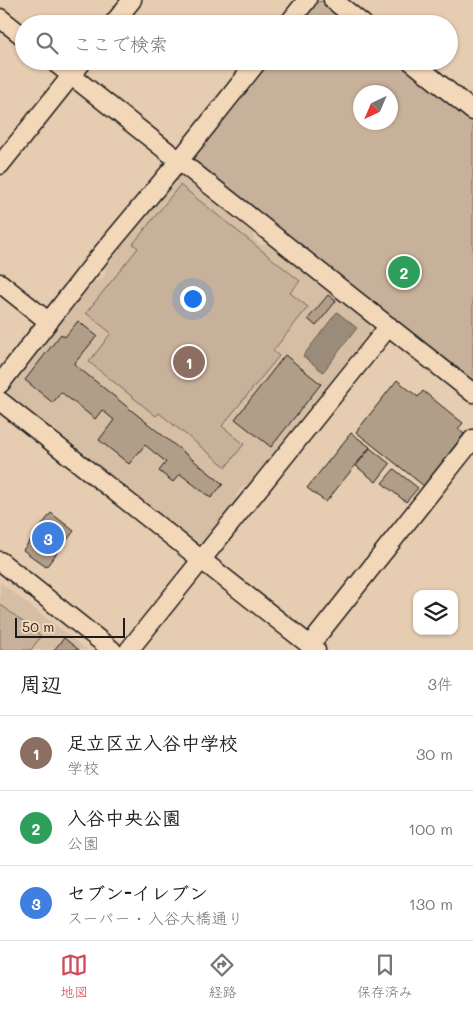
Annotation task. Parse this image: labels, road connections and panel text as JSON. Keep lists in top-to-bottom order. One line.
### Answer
{"scale_bar":"50 m","north":"bottom left","page":{"search":"ここで検索","pins":["2","1","3"],"scale":"50 m","heading":["周辺","3件"],"list":[{"mark":"1","name":"足立区立入谷中学校","note":"学校","value":"30 m"},{"mark":"2","name":"入谷中央公園","note":"公園","value":"100 m"},{"mark":"3","name":"セブン-イレブン","note":"スーパー · 入谷大橋通り","value":"130 m"}],"nav":["地図","経路","保存済み"]}}
